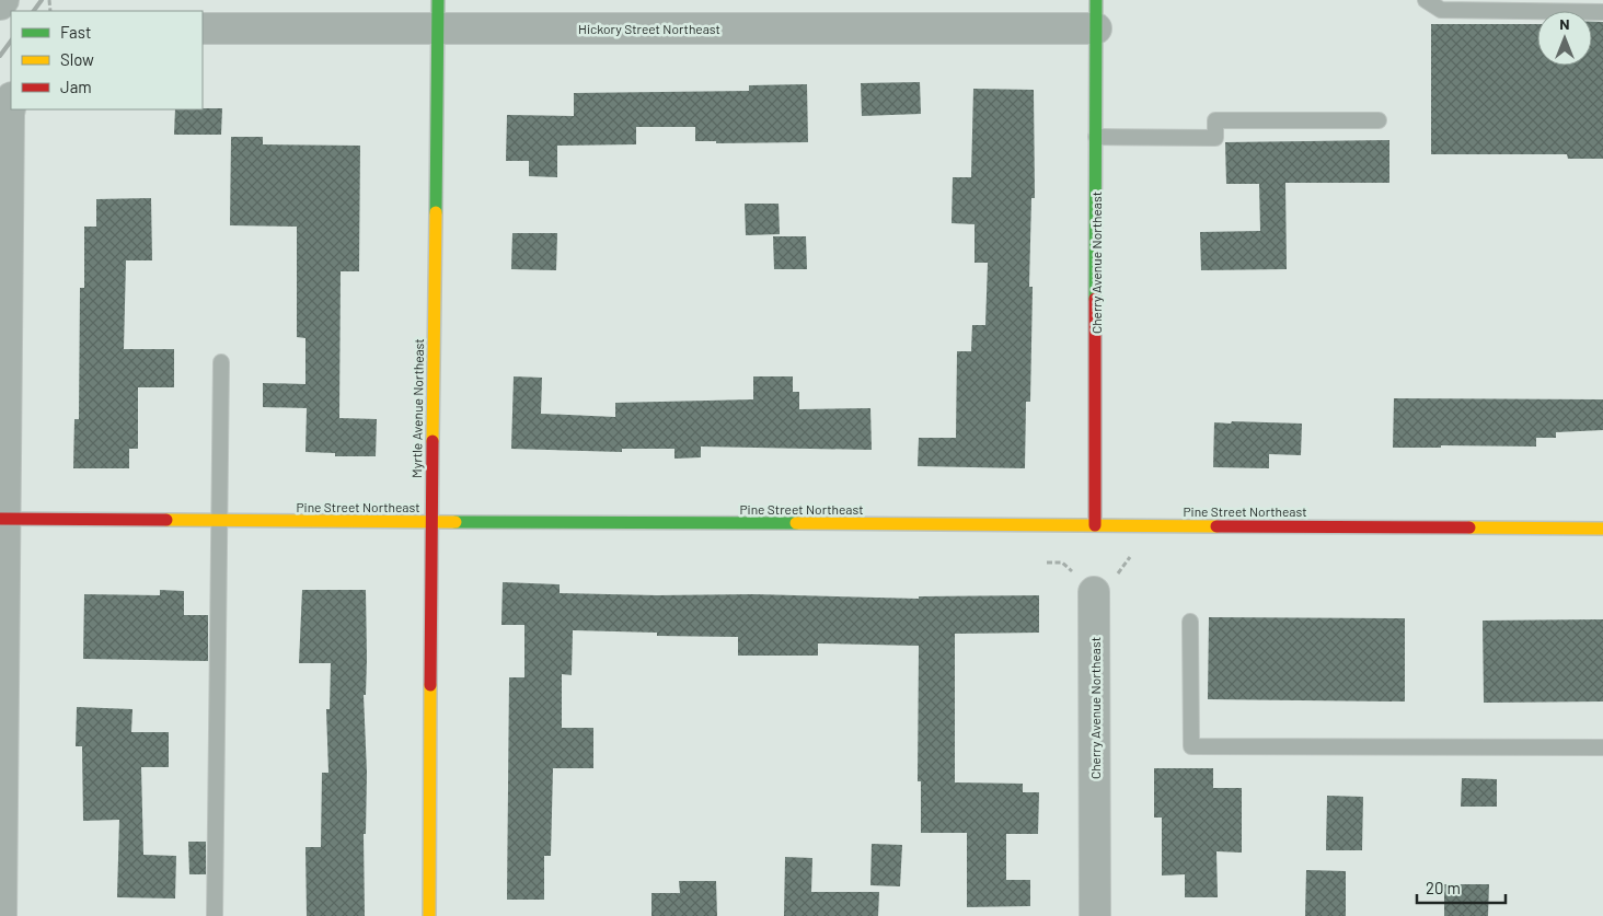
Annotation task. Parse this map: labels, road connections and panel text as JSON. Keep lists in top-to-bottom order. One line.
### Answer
{"streets":{"main road":["Cherry Avenue Northeast","Myrtle Avenue Northeast","Pine Street Northeast"],"street":["Hickory Street Northeast"]},"crossings":[["Hickory Street Northeast","Cherry Avenue Northeast"],["Hickory Street Northeast","Myrtle Avenue Northeast"],["Cherry Avenue Northeast","Pine Street Northeast"],["Myrtle Avenue Northeast","Pine Street Northeast"]],"legend":["Fast","Slow","Jam"],"scale_bar":"20 m","north":"top"}
